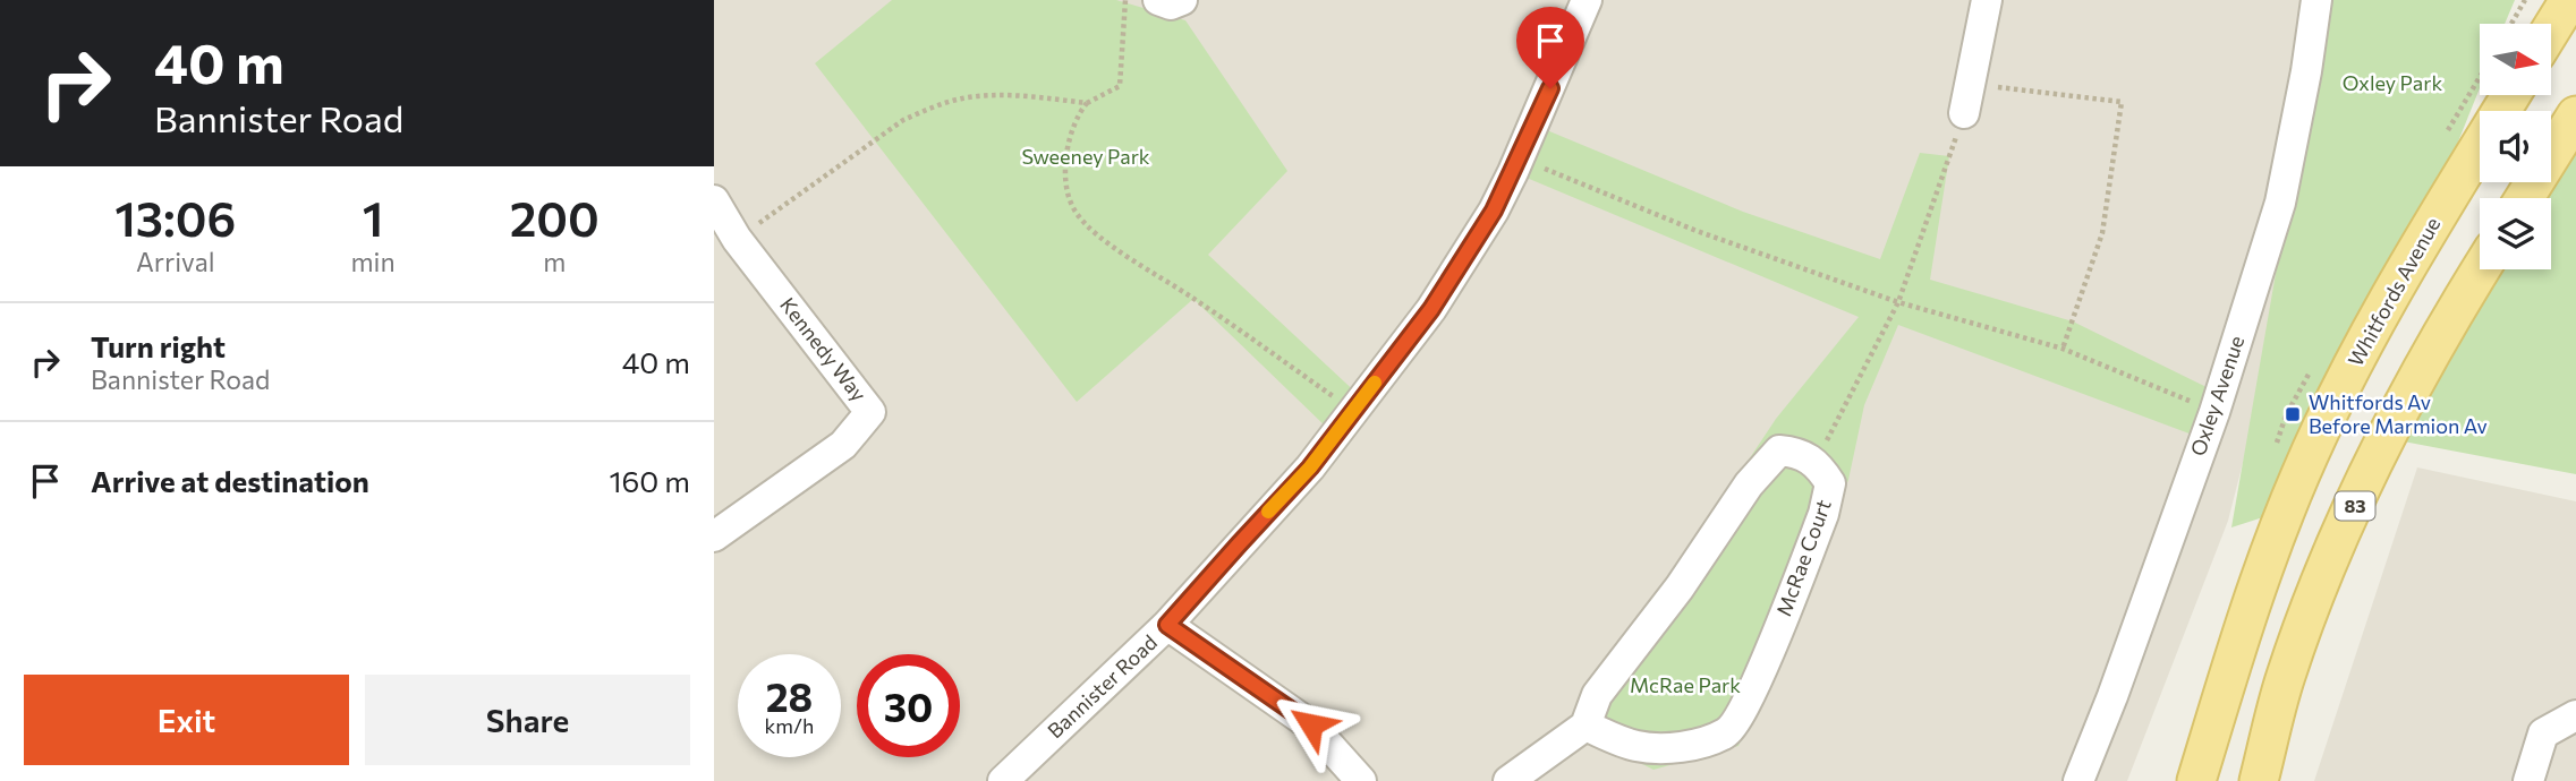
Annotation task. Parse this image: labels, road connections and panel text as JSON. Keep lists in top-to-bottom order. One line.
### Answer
{"streets":{"main road":["Whitfords Avenue","83"],"street":["Kennedy Way","Oxley Avenue","McRae Court","Bannister Road"]},"parks":["Oxley Park","Sweeney Park","McRae Park"],"places":{"transit":["Whitfords Av Before Marmion Av"]},"north":"right","page":{"turn":["40 m","Bannister Road"],"eta":["13:06","Arrival","1","min","200","m"],"list":[{"name":"Turn right","note":"Bannister Road","value":"40 m"},{"name":"Arrive at destination","value":"160 m"}],"speed":"28 km/h","limit":"30","buttons":["Exit","Share"]}}
